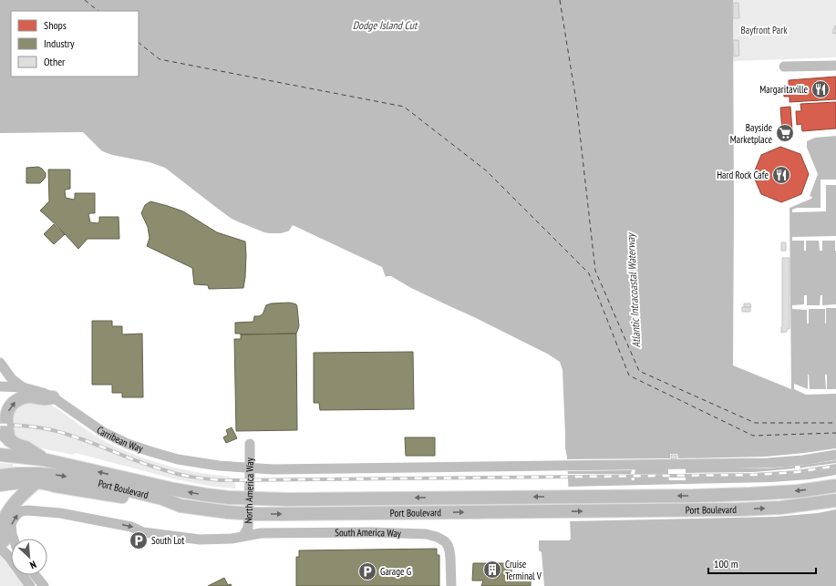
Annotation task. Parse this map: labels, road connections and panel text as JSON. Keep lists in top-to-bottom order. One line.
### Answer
{"streets":{"main road":["Port Boulevard"],"street":["Carribean Way","North America Way","South America Way"]},"crossings":[["Carribean Way","North America Way"],["North America Way","South America Way"]],"water":["Dodge Island Cut","Atlantic Intracoastal Waterway"],"parks":["Bayfront Park"],"places":{"restaurant":["Margaritaville","Hard Rock Cafe"],"supermarket":["Bayside Marketplace"],"parking":["South Lot","Garage G"],"building":["Cruise Terminal V"]},"legend":["Shops","Industry","Other"],"scale_bar":"100 m","north":"bottom right"}
